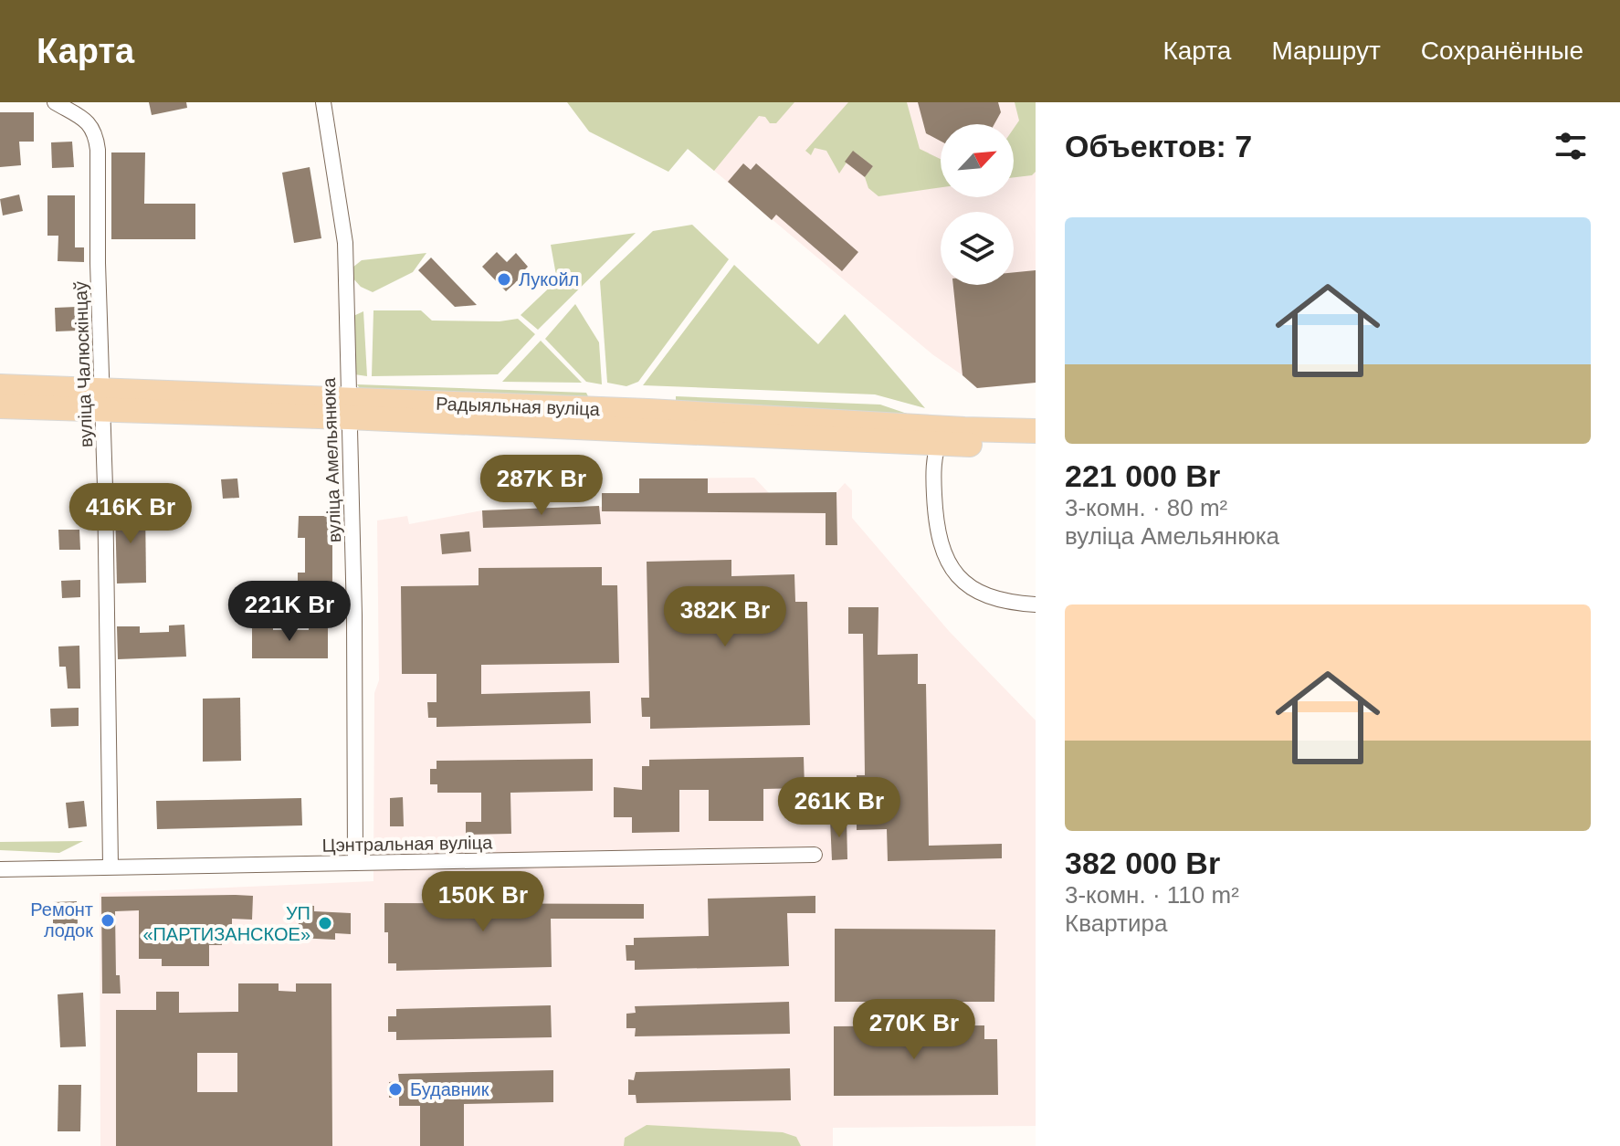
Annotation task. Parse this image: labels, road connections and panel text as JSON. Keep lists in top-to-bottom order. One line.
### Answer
{"streets":{"main road":["Радыяльная вуліца"],"street":["вуліца Чалюскінцаў","вуліца Амельянюка","Цэнтральная вуліца"]},"crossings":[["вуліца Чалюскінцаў","Радыяльная вуліца"],["вуліца Чалюскінцаў","Цэнтральная вуліца"],["Радыяльная вуліца","вуліца Амельянюка"],["вуліца Амельянюка","Цэнтральная вуліца"]],"places":["Лукойл","Ремонт лодок","УП «ПАРТИЗАНСКОЕ»","Будавник"],"north":"top right","page":{"header":"Карта","nav":["Карта","Маршрут","Сохранённые"],"heading":"Объектов: 7","list":[{"name":"221 000 Br","note":"3-комн. · 80 m² · вуліца Амельянюка"},{"name":"382 000 Br","note":"3-комн. · 110 m² · Квартира"}],"price":["287K Br","416K Br","221K Br","382K Br","261K Br","150K Br","270K Br"]}}
